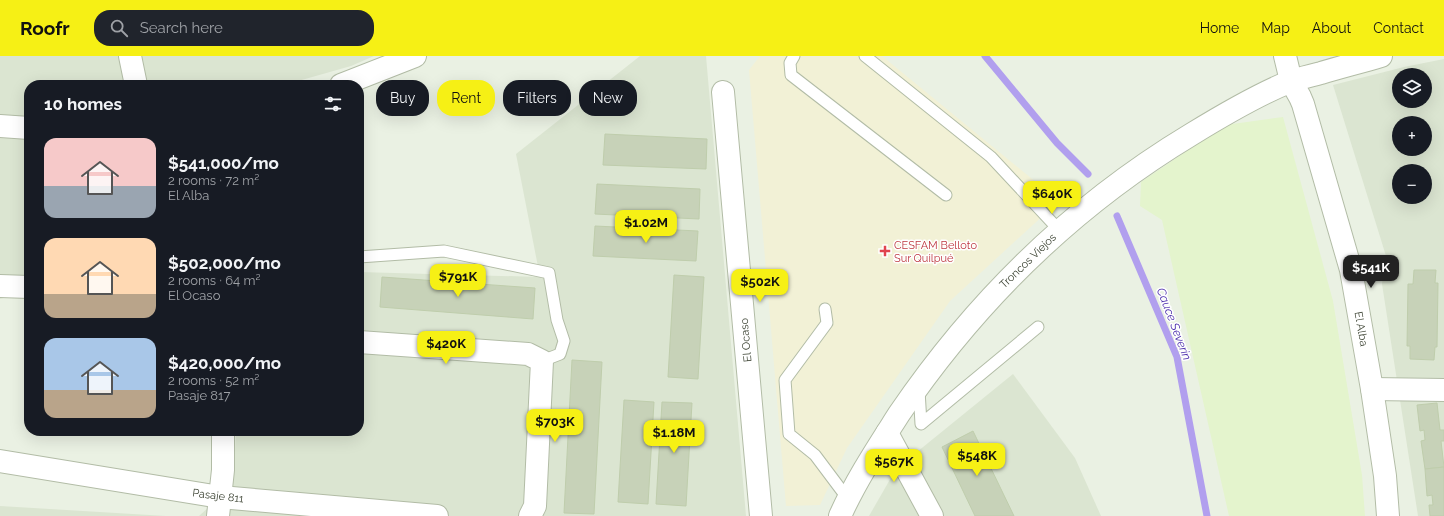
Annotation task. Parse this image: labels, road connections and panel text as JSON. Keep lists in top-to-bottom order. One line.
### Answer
{"streets":{"street":["Troncos Viejos","El Alba","El Ocaso","Pasaje 811"]},"crossings":[["Troncos Viejos","El Alba"]],"water":["Cauce Severin"],"places":{"health":["CESFAM Belloto Sur Quilpué"]},"page":{"header":"Roofr","search":"Search here","nav":["Home","Map","About","Contact"],"map_buttons":["+","−"],"chip":["Buy","Rent","Filters","New"],"heading":"10 homes","list":[{"name":"$541,000/mo","note":"2 rooms · 72 m² · El Alba"},{"name":"$502,000/mo","note":"2 rooms · 64 m² · El Ocaso"},{"name":"$420,000/mo","note":"2 rooms · 52 m² · Pasaje 817"}],"price":["$640K","$1.02M","$541K","$791K","$502K","$420K","$703K","$1.18M","$548K","$567K"]}}
